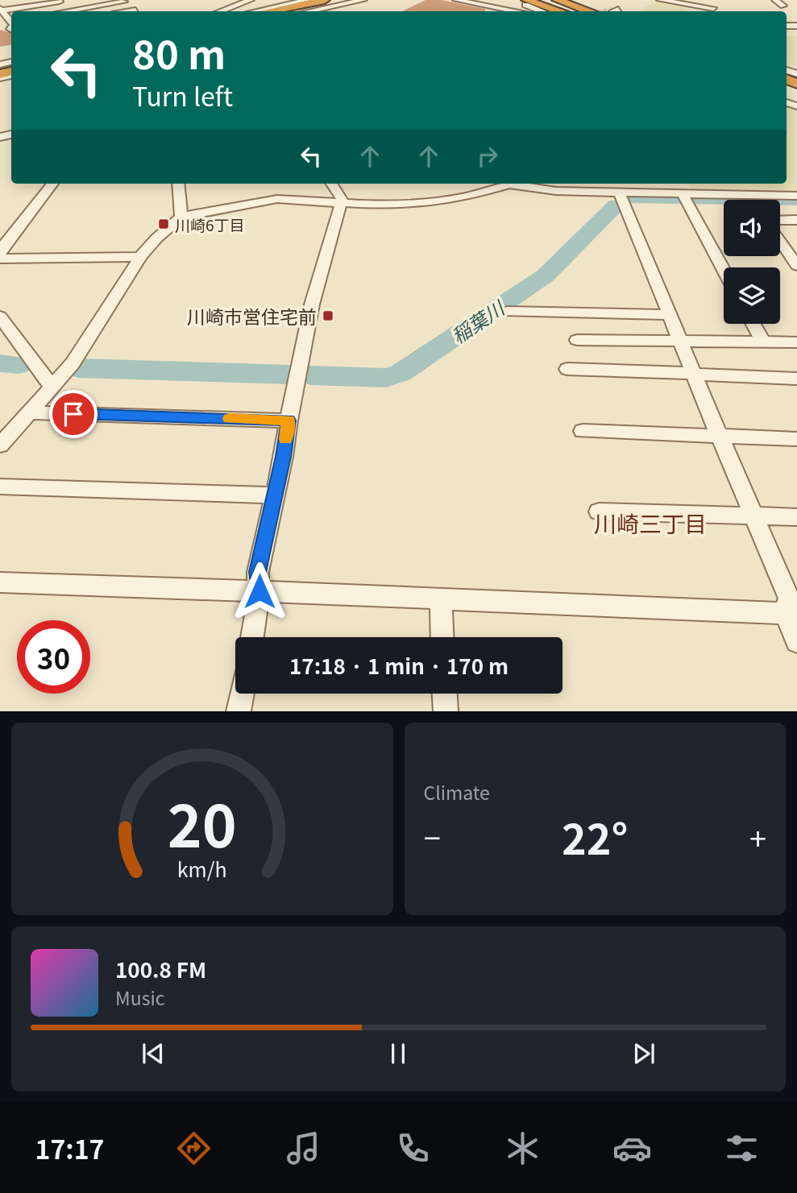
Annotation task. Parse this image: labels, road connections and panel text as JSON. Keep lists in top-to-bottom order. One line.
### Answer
{"districts":["川崎三丁目"],"water":["稲葉川"],"places":{"transit":["川崎6丁目","川崎市営住宅前"]},"page":{"turn":["80 m","Turn left"],"limit":"30","trip":"17:18 · 1 min · 170 m","tile":"Climate","heat":["−","22°","+"],"song":["100.8 FM","Music"],"tabs":"17:17","gauge":["20","km/h"]}}
